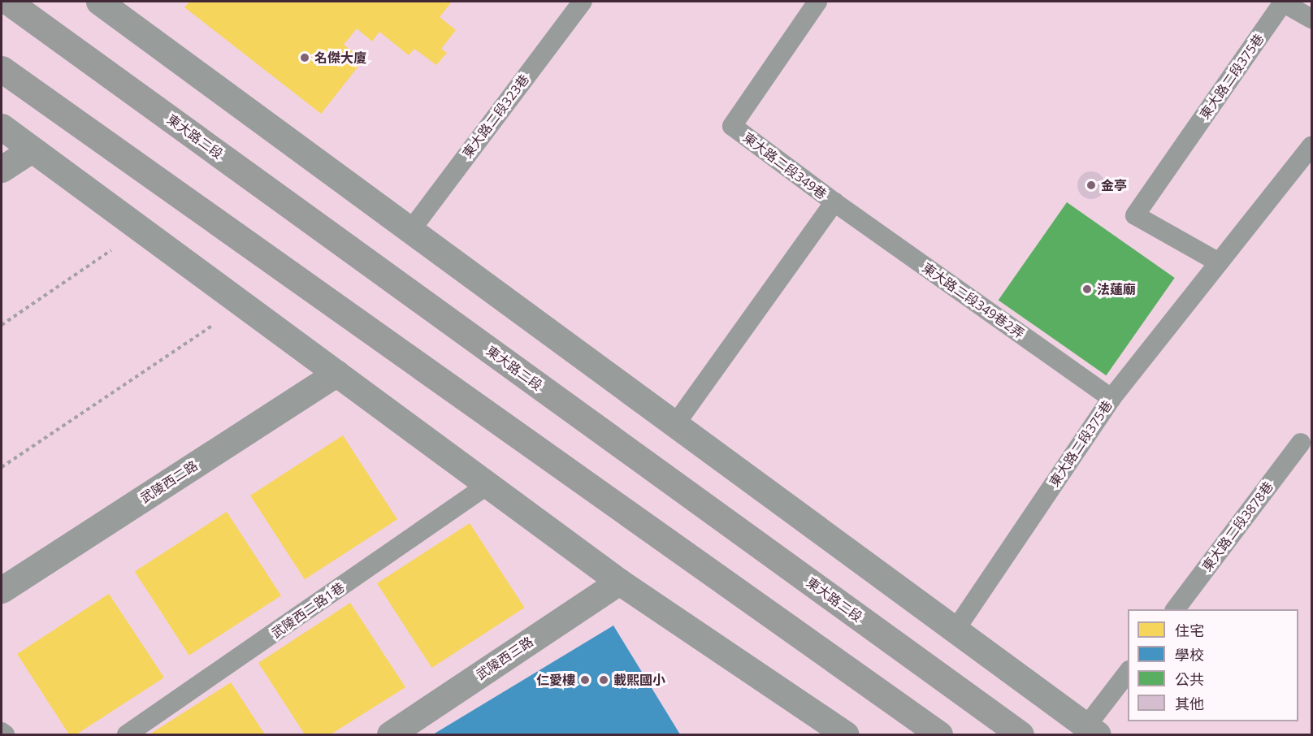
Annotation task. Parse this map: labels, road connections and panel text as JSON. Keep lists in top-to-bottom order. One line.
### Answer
{"streets":{"main road":["東大路二段"],"street":["武陵西二路","武陵西三路"],"lane":["東大路二段375巷","東大路二段323巷","東大路二段349巷","東大路二段349巷2弄","東大路二段3878巷","武陵西二路1巷"]},"crossings":[["東大路二段375巷","東大路二段349巷2弄"],["東大路二段349巷","東大路二段349巷2弄"]],"places":["名傑大廈","金亭","法蓮廟","仁愛樓","載熙國小"],"legend":["住宅","學校","公共","其他"]}
